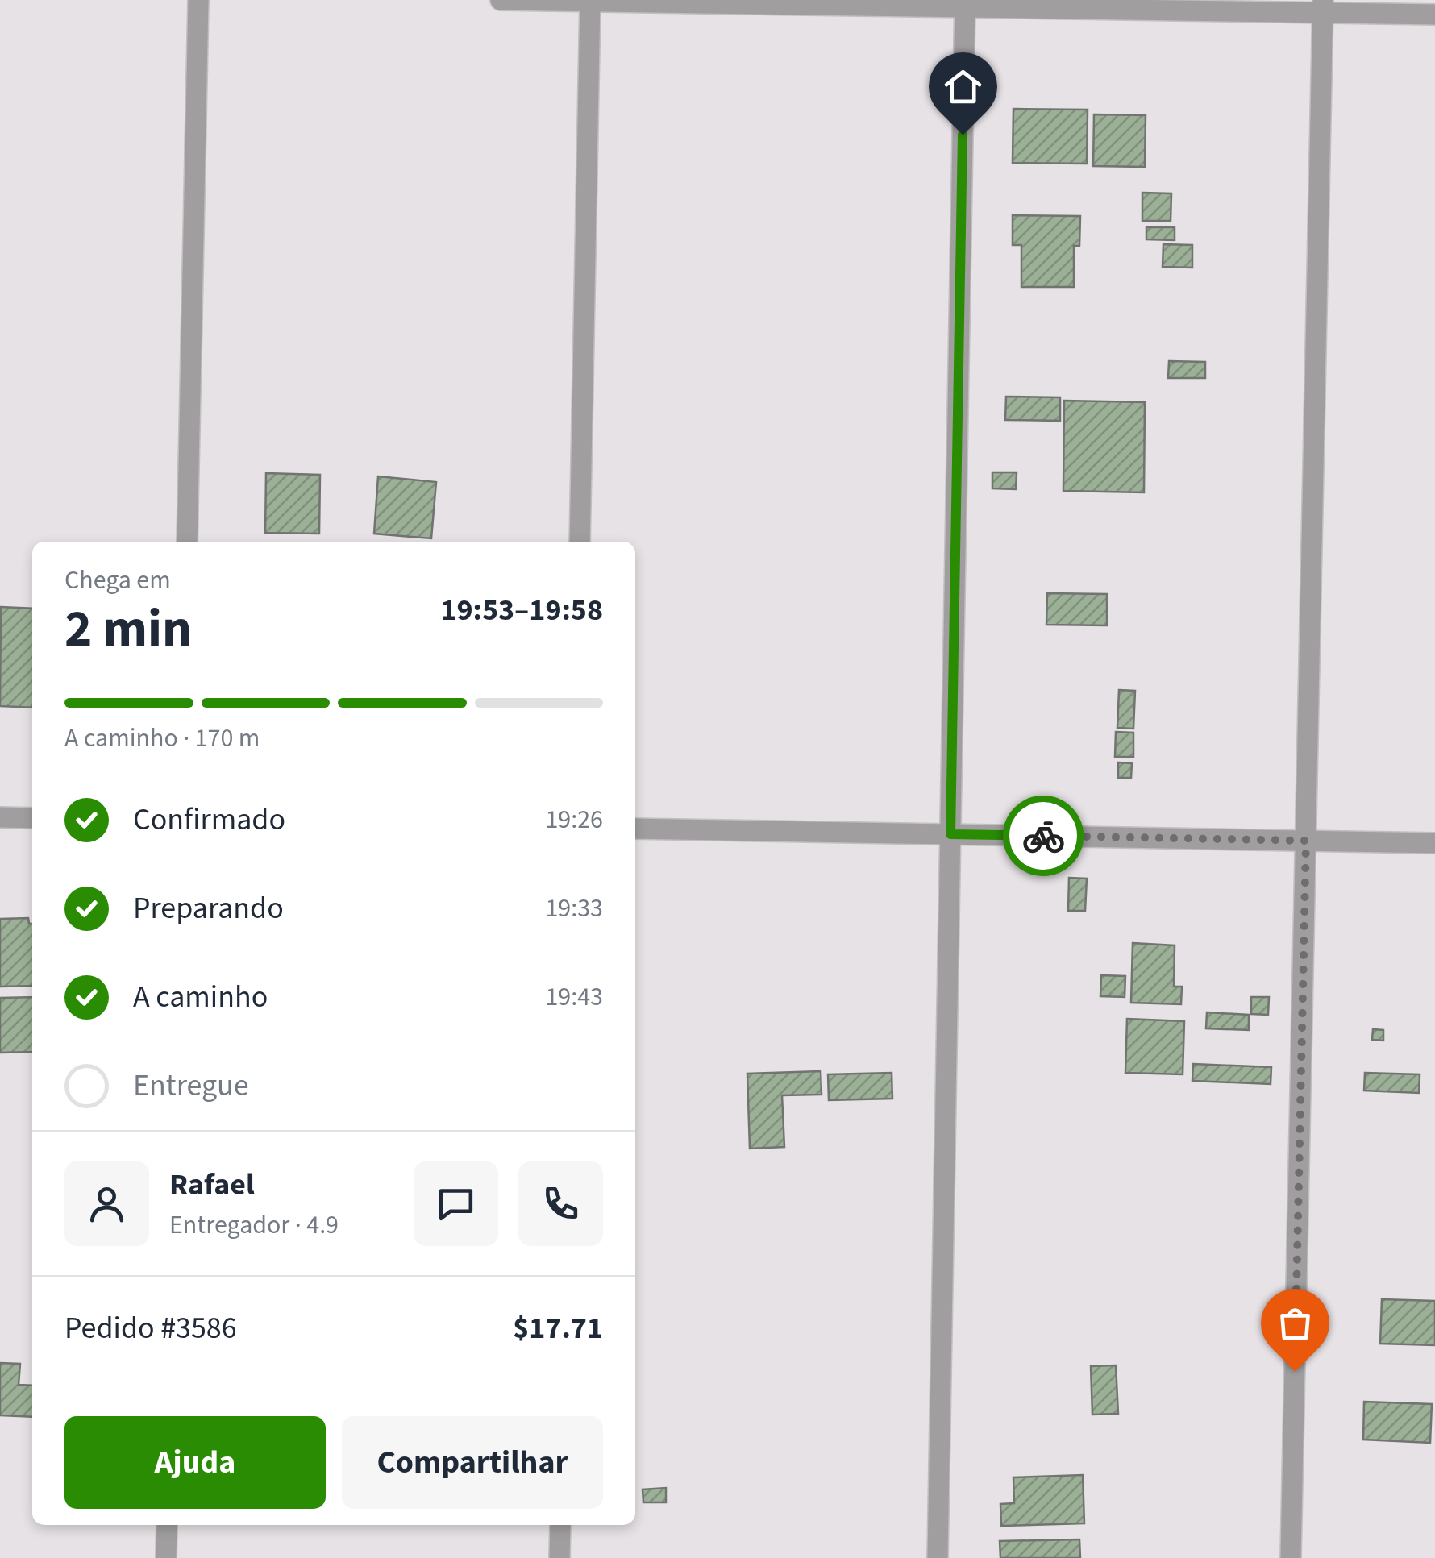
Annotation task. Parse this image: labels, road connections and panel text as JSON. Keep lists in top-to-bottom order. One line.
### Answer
{"page":{"heading":["2 min","Chega em","19:53–19:58"],"panel":["Rafael","Entregador · 4.9","Pedido #3586","$17.71"],"bar":"A caminho · 170 m","list":[["Confirmado","19:26"],["Preparando","19:33"],["A caminho","19:43"],"Entregue"],"buttons":["Ajuda","Compartilhar"]}}
